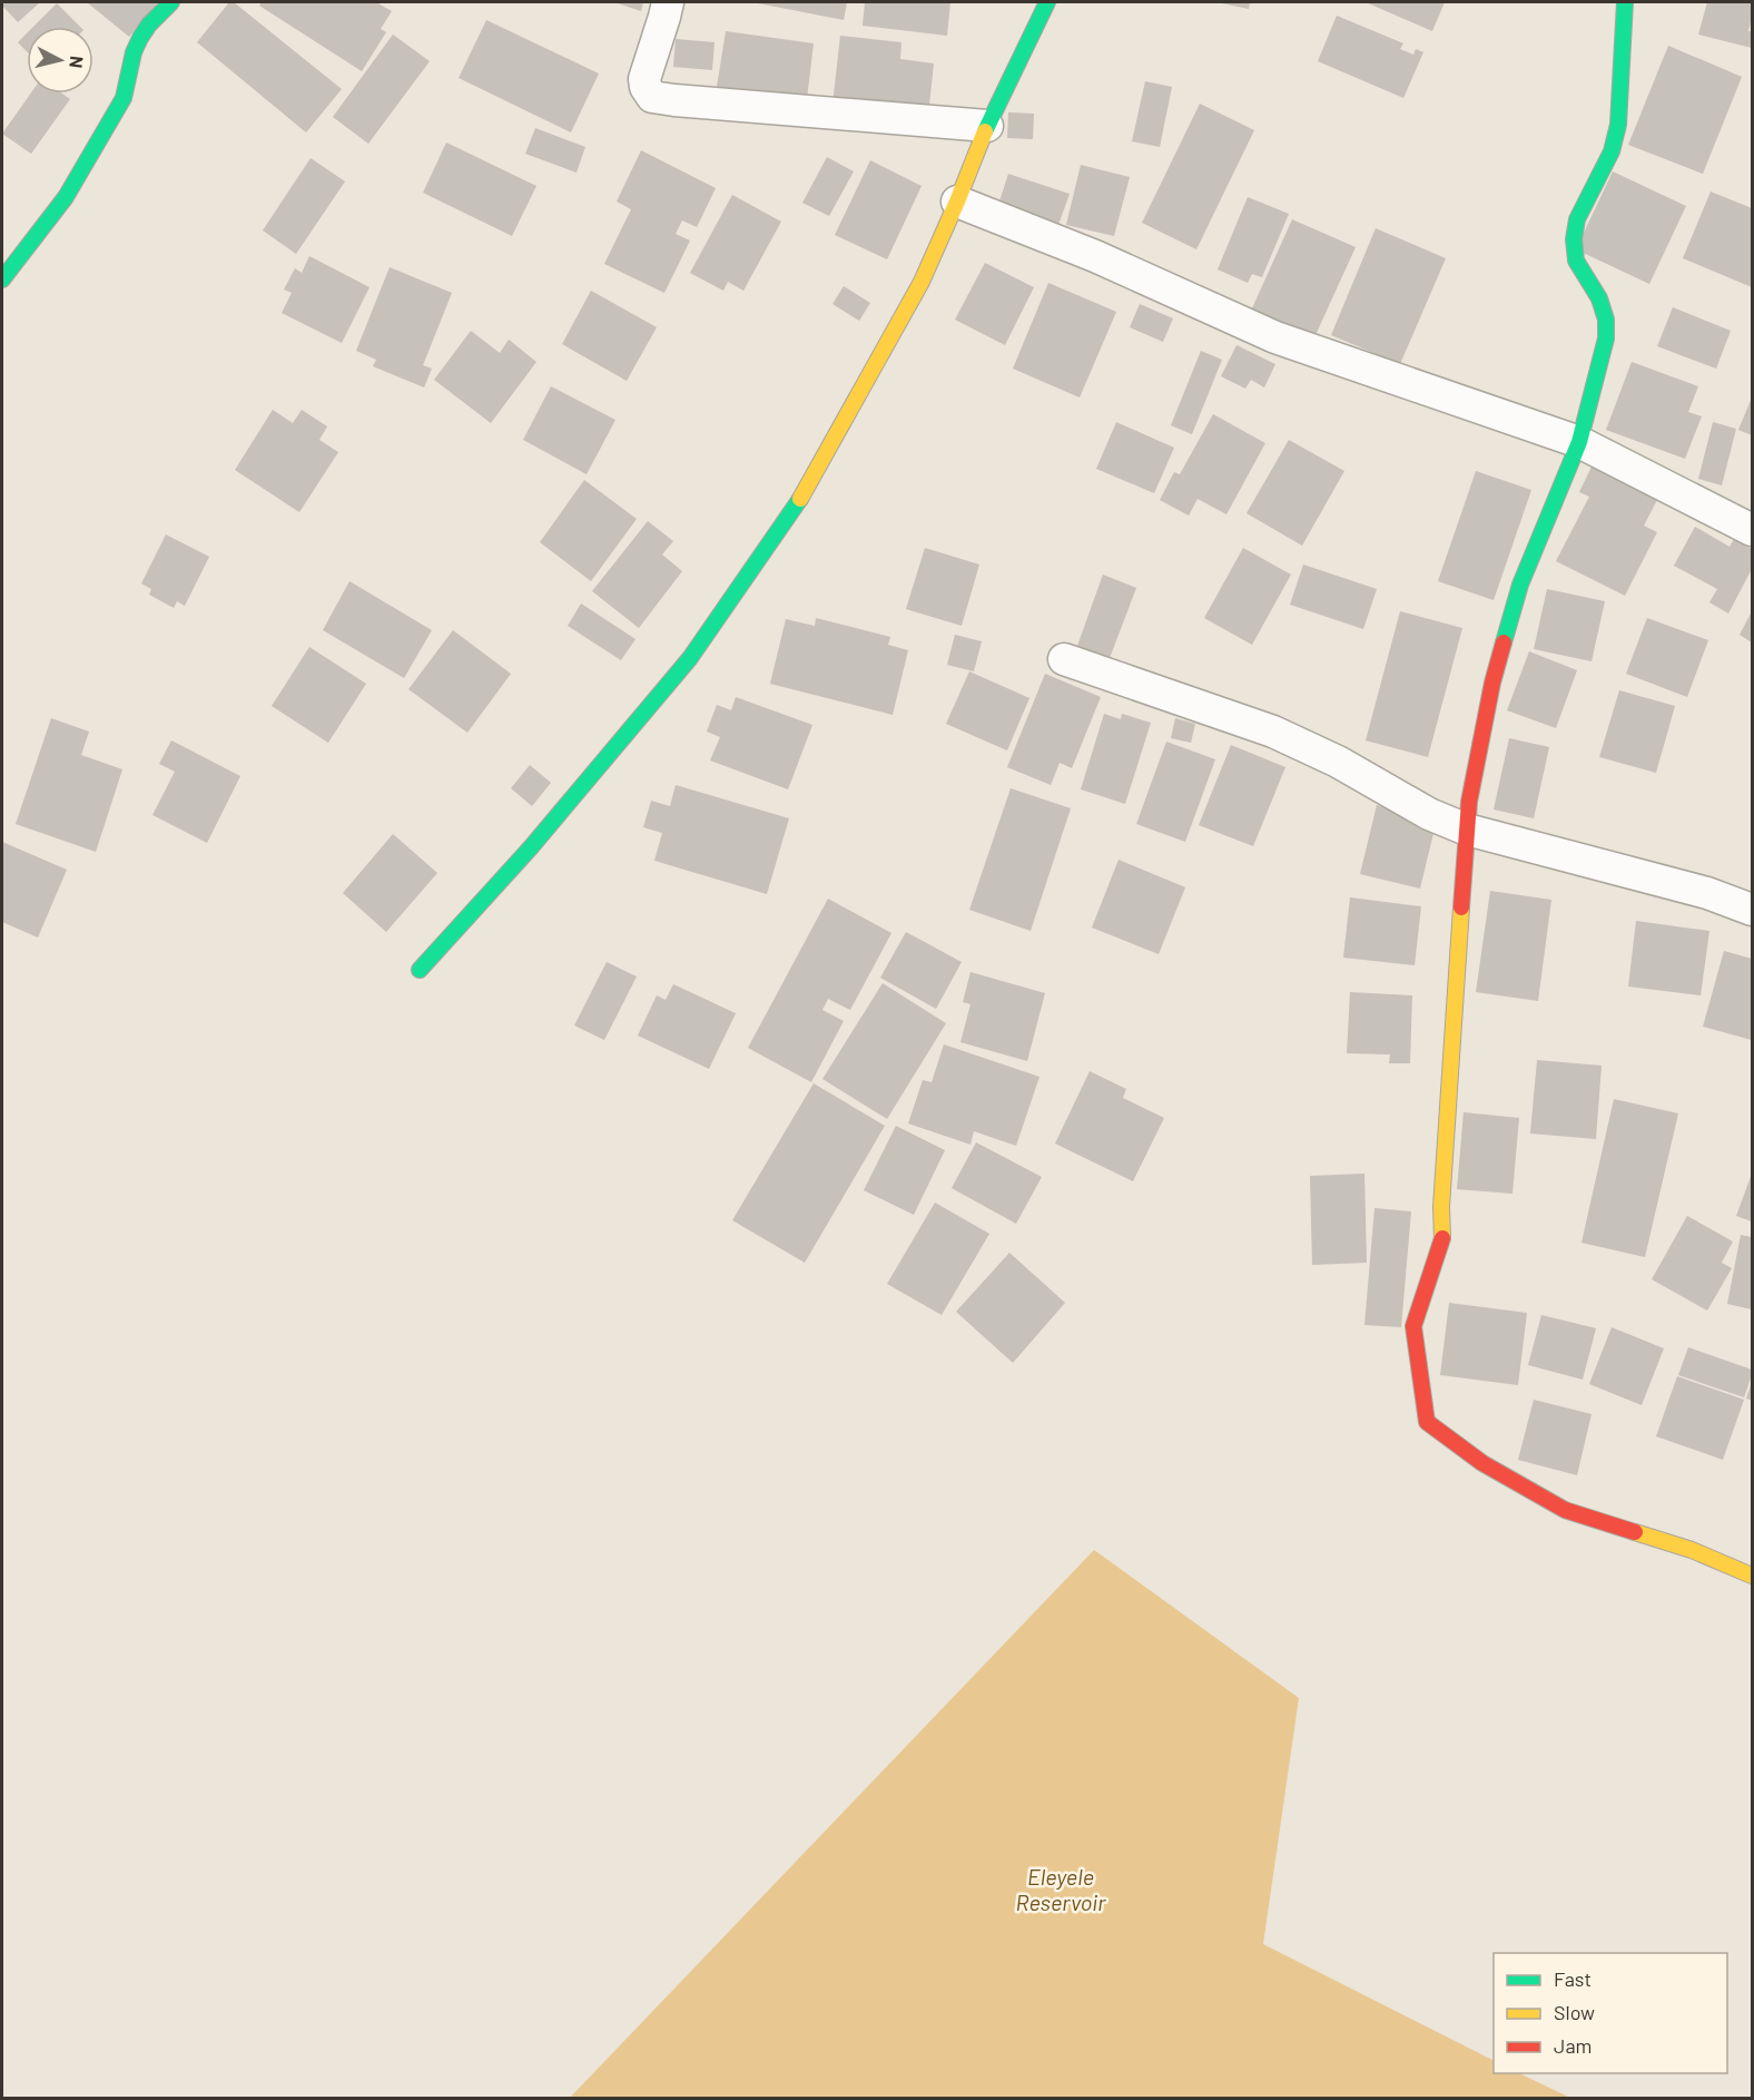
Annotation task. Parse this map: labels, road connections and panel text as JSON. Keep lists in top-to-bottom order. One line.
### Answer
{"water":["Eleyele Reservoir"],"legend":["Fast","Slow","Jam"],"north":"right"}
